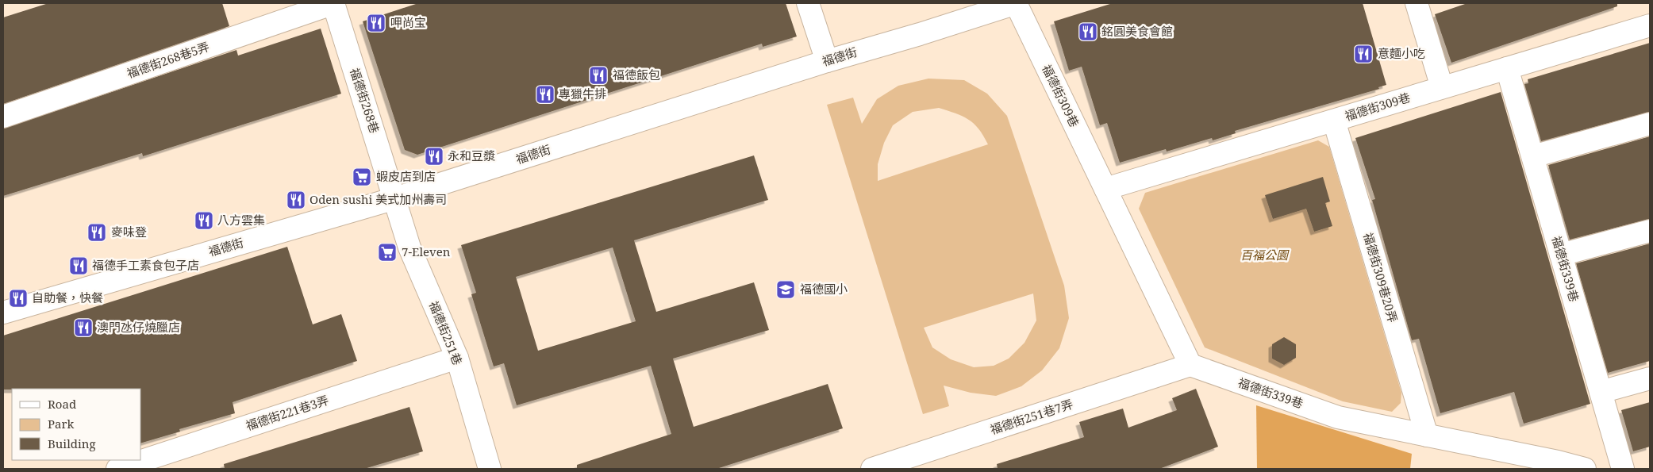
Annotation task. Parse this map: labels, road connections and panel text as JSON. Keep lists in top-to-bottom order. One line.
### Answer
{"streets":{"street":["福德街","福德街268巷5弄","福德街309巷","福德街268巷","福德街339巷","福德街309巷20弄","福德街251巷","福德街221巷3弄","福德街251巷7弄"]},"crossings":[["福德街","福德街309巷"],["福德街","福德街268巷"],["福德街","福德街251巷"],["福德街268巷5弄","福德街268巷"],["福德街309巷","福德街339巷"],["福德街309巷","福德街309巷20弄"],["福德街309巷","福德街251巷7弄"],["福德街268巷","福德街251巷"],["福德街339巷","福德街309巷20弄"],["福德街339巷","福德街251巷7弄"],["福德街251巷","福德街221巷3弄"]],"parks":["百福公園"],"places":{"restaurant":["呷尚宝","銘圓美食會館","意麵小吃","福德飯包","專獵牛排","永和豆漿","Oden sushi 美式加州壽司","八方雲集","麥味登","福德手工素食包子店","自助餐，快餐","澳門氹仔燒臘店"],"supermarket":["蝦皮店到店","7-Eleven"],"school or university":["福德國小"]},"legend":["Road","Park","Building"]}
